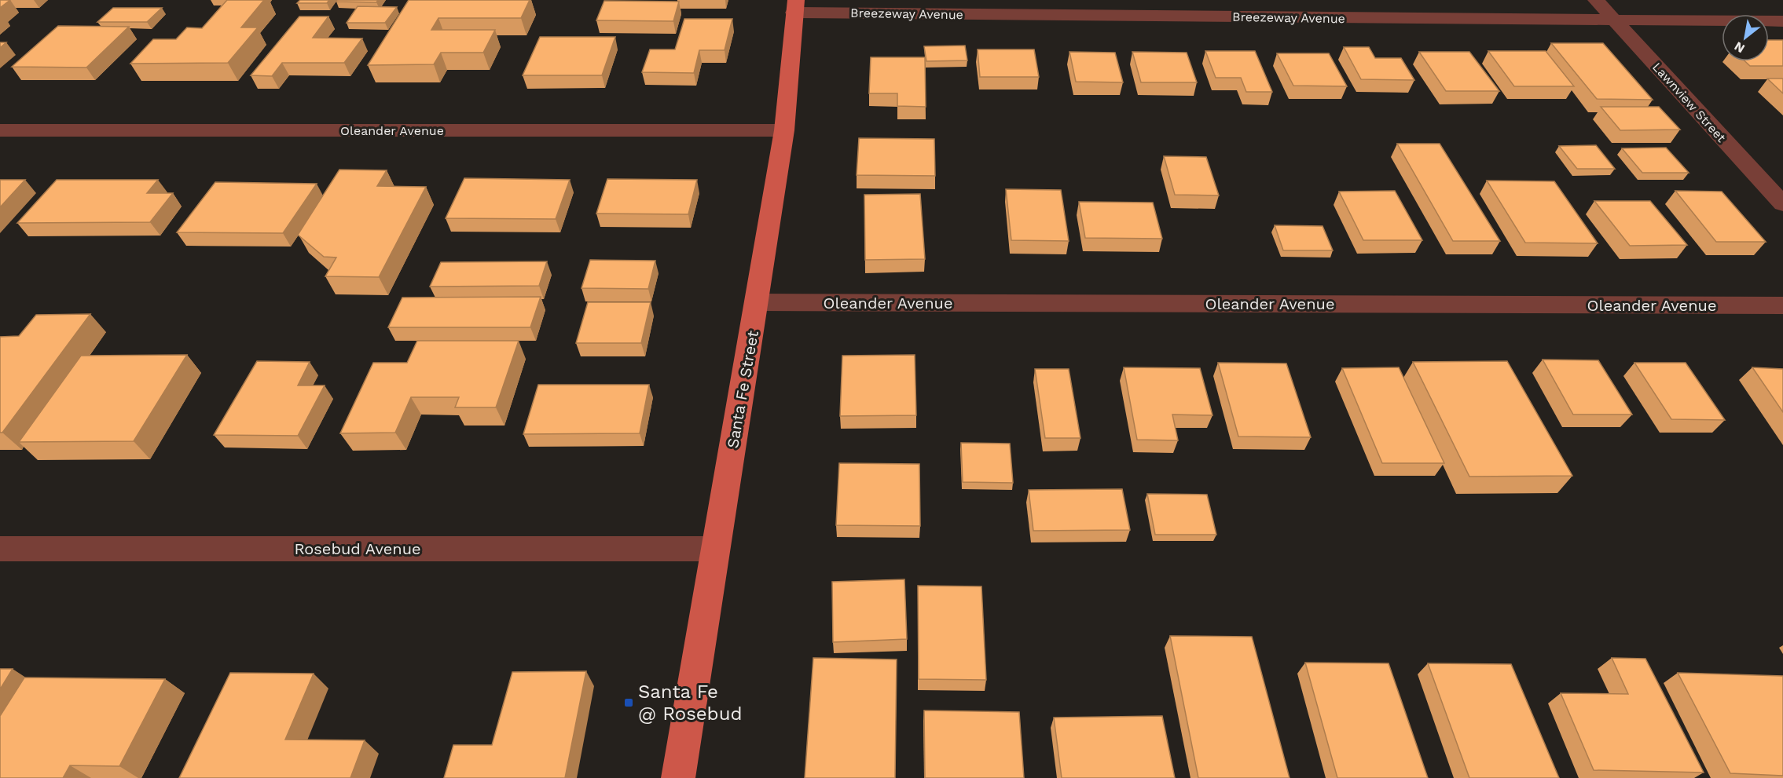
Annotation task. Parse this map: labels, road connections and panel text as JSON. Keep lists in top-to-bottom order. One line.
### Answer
{"streets":{"main road":["Santa Fe Street"],"street":["Breezeway Avenue","Lawnview Street","Oleander Avenue","Rosebud Avenue"]},"crossings":[["Breezeway Avenue","Lawnview Street"],["Breezeway Avenue","Santa Fe Street"],["Oleander Avenue","Santa Fe Street"],["Santa Fe Street","Rosebud Avenue"]],"places":{"transit":["Santa Fe @ Rosebud"]},"north":"bottom left"}
